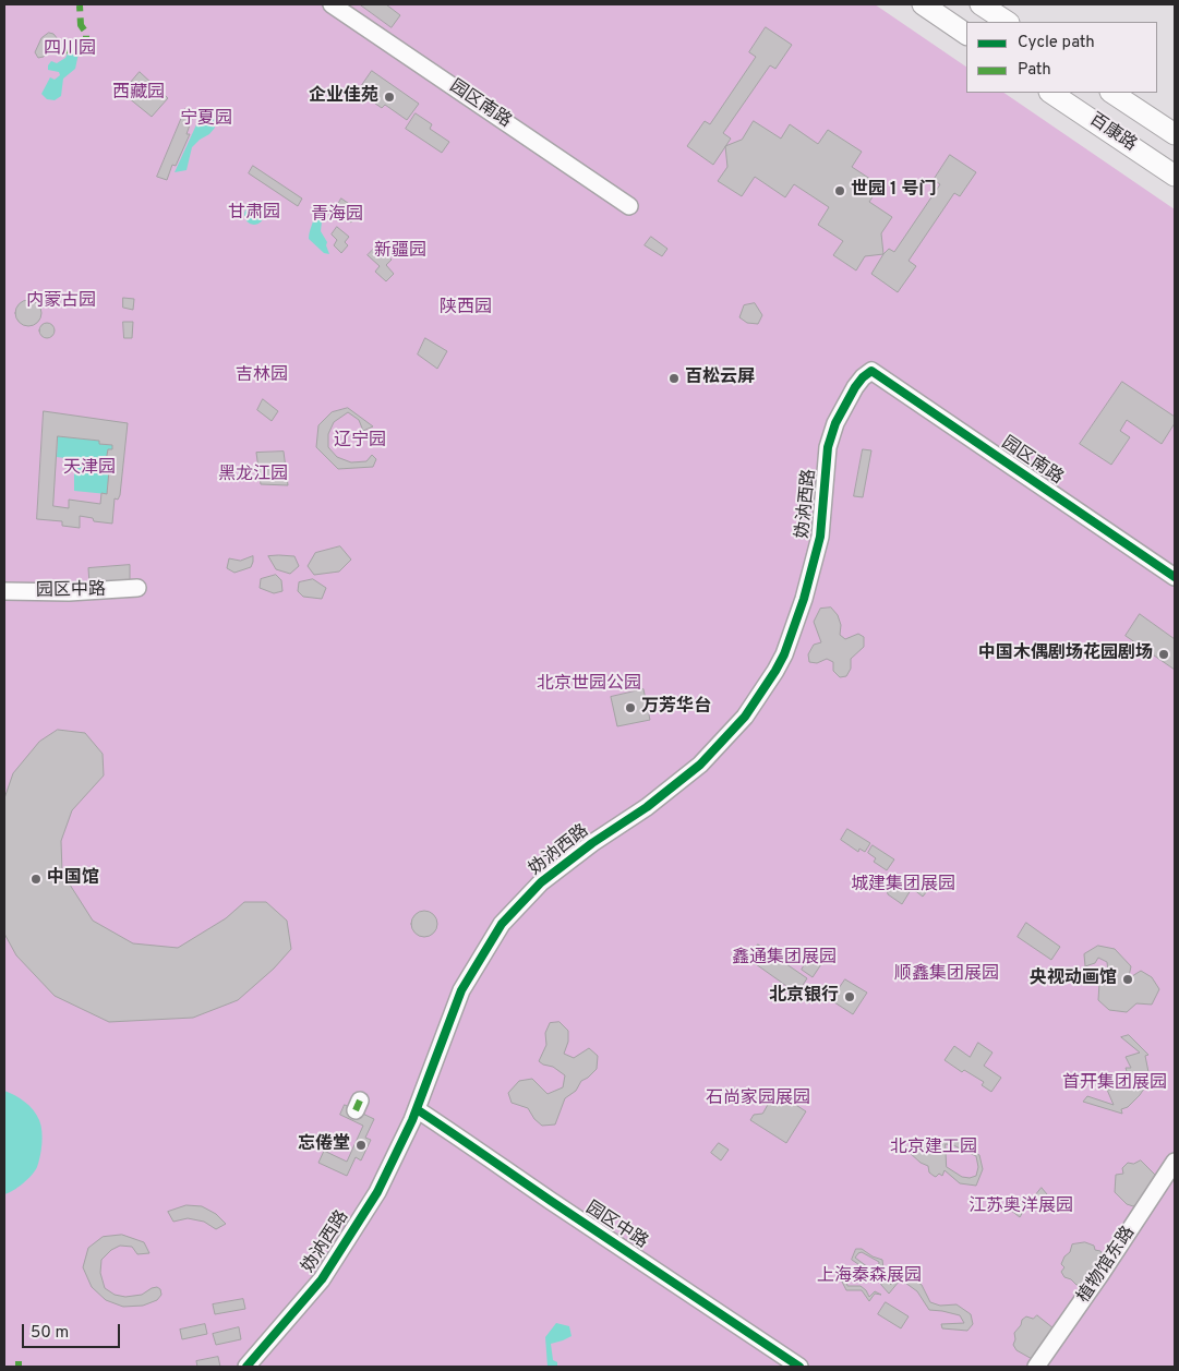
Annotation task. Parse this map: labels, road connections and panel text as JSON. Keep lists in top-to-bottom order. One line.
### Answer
{"streets":{"main road":["百康路"],"street":["园区南路","妫汭西路","园区中路","植物馆东路"]},"crossings":[["园区南路","妫汭西路"],["妫汭西路","园区中路"]],"parks":["四川园","西藏园","宁夏园","甘肃园","青海园","新疆园","内蒙古园","陕西园","吉林园","辽宁园","天津园","黑龙江园","北京世园公园","城建集团展园","鑫通集团展园","顺鑫集团展园","首开集团展园","石尚家园展园","北京建工园","江苏奥洋展园","上海秦森展园"],"places":["企业佳苑","世园 1 号门","百松云屏","中国木偶剧场花园剧场","万芳华台","中国馆","央视动画馆","北京银行","忘倦堂"],"legend":["Cycle path","Path"],"scale_bar":"50 m"}
